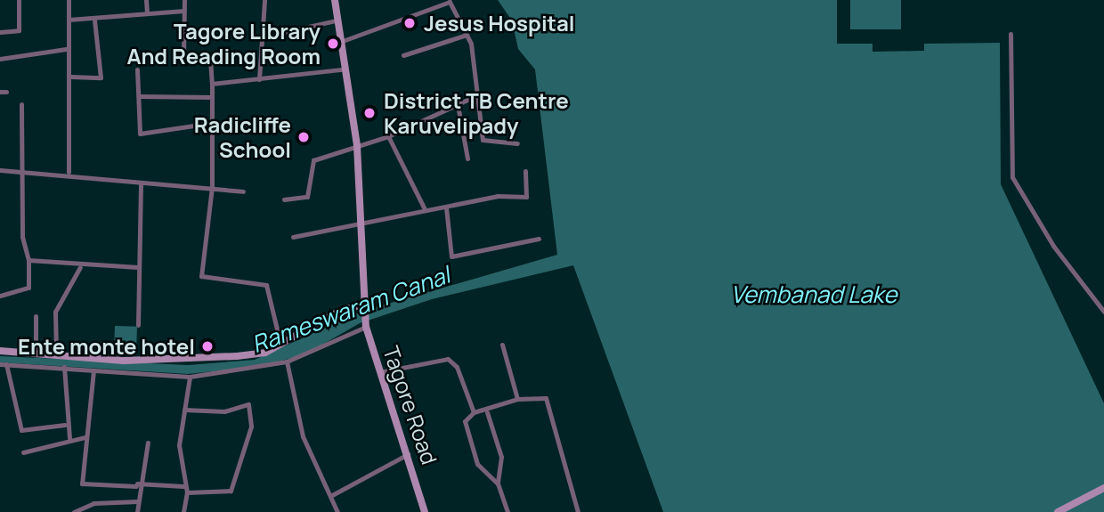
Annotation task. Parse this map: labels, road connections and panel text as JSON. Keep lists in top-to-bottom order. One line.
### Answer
{"streets":{"main road":["Tagore Road"]},"water":["Vembanad Lake","Rameswaram Canal"],"places":["Jesus Hospital","Tagore Library And Reading Room","District TB Centre Karuvelipady","Radicliffe School","Ente monte hotel"]}
